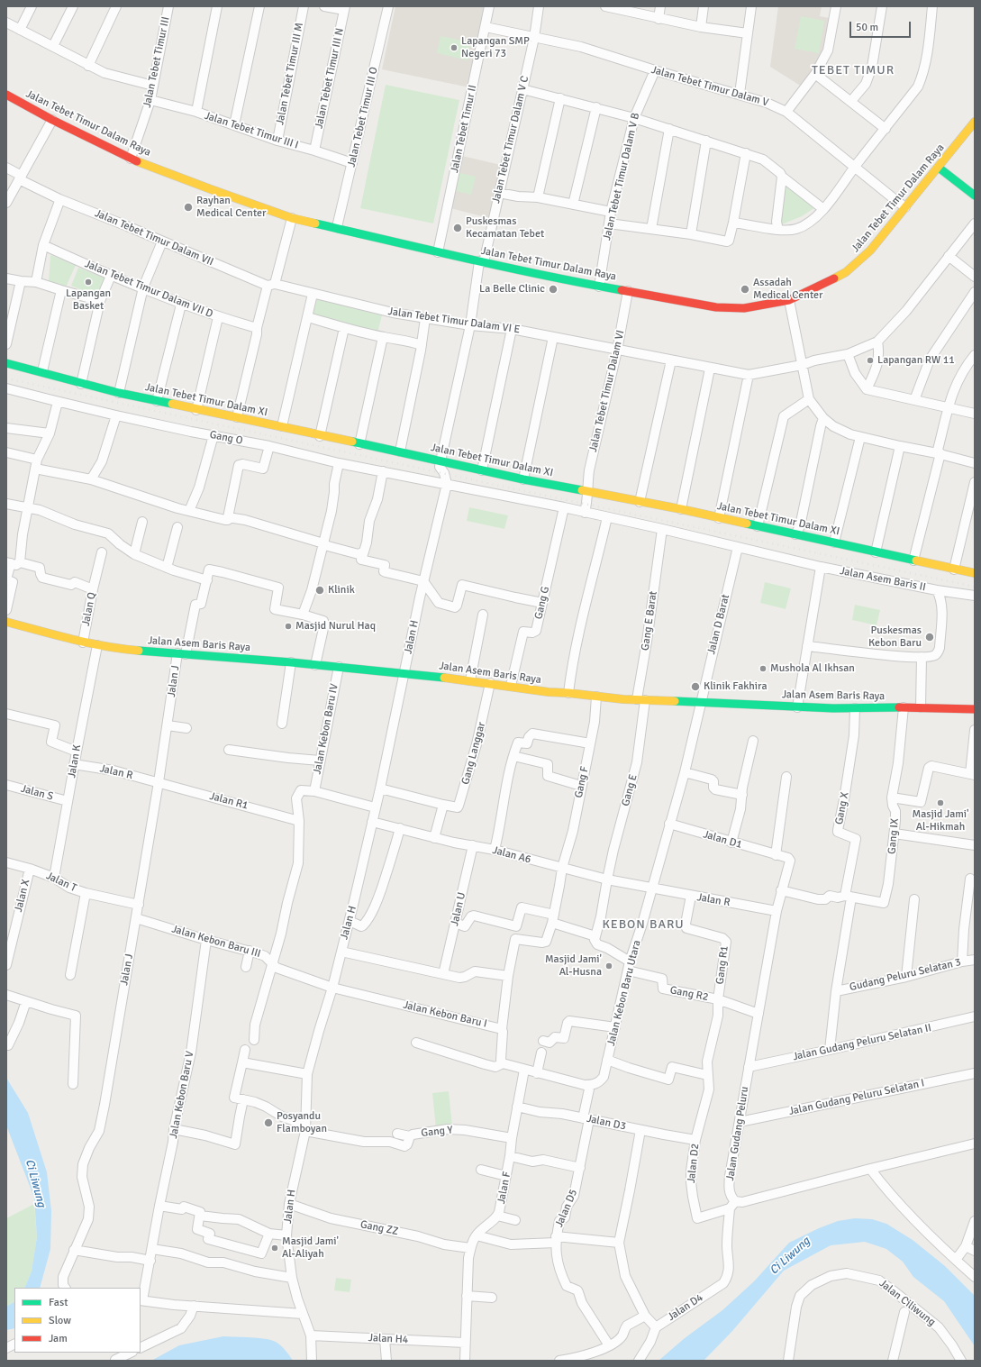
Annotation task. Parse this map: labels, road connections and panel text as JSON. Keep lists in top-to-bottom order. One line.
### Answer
{"streets":{"street":["Jalan Tebet Timur III","Jalan Tebet Timur III M","Jalan Tebet Timur III N","Jalan Tebet Timur Dalam V","Jalan Tebet Timur III O","Jalan Tebet Timur Dalam Raya","Jalan Tebet Timur II","Jalan Tebet Timur III I","Jalan Tebet Timur Dalam V C","Jalan Tebet Timur Dalam V B","Jalan Tebet Timur Dalam VII","Jalan Tebet Timur Dalam VII D","Jalan Tebet Timur Dalam VI E","Jalan Tebet Timur Dalam VI","Jalan Tebet Timur Dalam XI","Gang O","Jalan Asem Baris II","Gang G","Jalan Q","Gang E Barat","Jalan D Barat","Jalan H","Jalan Asem Baris Raya","Jalan J","Jalan Kebon Baru IV","Gang Langgar","Jalan K","Jalan R","Gang F","Gang E","Jalan S","Jalan R1","Gang X","Gang IX","Jalan D1","Jalan A6","Jalan T","Jalan X","Jalan U","Jalan Kebon Baru III","Gang R1","Gudang Peluru Selatan 3","Jalan Kebon Baru Utara","Gang R2","Jalan Kebon Baru I","Jalan Gudang Peluru Selatan II","Jalan Kebon Baru V","Jalan Gudang Peluru Selatan I","Jalan D3","Gang Y","Jalan Gudang Peluru","Jalan D2","Jalan F","Jalan D5","Gang ZZ","Jalan Ciliwung","Jalan D4","Jalan H4"]},"crossings":[["Jalan Tebet Timur III","Jalan Tebet Timur Dalam Raya"],["Jalan Tebet Timur III","Jalan Tebet Timur III I"],["Jalan Tebet Timur III M","Jalan Tebet Timur III I"],["Jalan Tebet Timur III N","Jalan Tebet Timur III I"],["Jalan Tebet Timur Dalam V","Jalan Tebet Timur Dalam Raya"],["Jalan Tebet Timur Dalam V","Jalan Tebet Timur II"],["Jalan Tebet Timur Dalam V","Jalan Tebet Timur Dalam V C"],["Jalan Tebet Timur Dalam V","Jalan Tebet Timur Dalam V B"],["Jalan Tebet Timur III O","Jalan Tebet Timur Dalam Raya"],["Jalan Tebet Timur III O","Jalan Tebet Timur III I"],["Jalan Tebet Timur Dalam Raya","Jalan Tebet Timur II"],["Jalan Tebet Timur Dalam Raya","Jalan Tebet Timur Dalam V C"],["Jalan Tebet Timur Dalam Raya","Jalan Tebet Timur Dalam V B"],["Jalan Tebet Timur Dalam Raya","Jalan Tebet Timur Dalam VI"],["Jalan Tebet Timur Dalam V C","Jalan Tebet Timur Dalam VI E"],["Jalan Tebet Timur Dalam V C","Jalan Tebet Timur Dalam XI"],["Jalan Tebet Timur Dalam VII","Jalan Tebet Timur Dalam VI E"],["Jalan Tebet Timur Dalam VI E","Jalan Tebet Timur Dalam VI"],["Jalan Tebet Timur Dalam VI","Jalan Tebet Timur Dalam XI"],["Jalan Tebet Timur Dalam VI","Gang O"],["Gang O","Jalan Asem Baris II"],["Gang O","Gang G"],["Gang O","Jalan H"],["Jalan Asem Baris II","Gang E Barat"],["Jalan Asem Baris II","Jalan D Barat"],["Gang G","Jalan Asem Baris Raya"],["Jalan Q","Jalan Asem Baris Raya"],["Gang E Barat","Jalan Asem Baris Raya"],["Gang E Barat","Gang E"],["Jalan D Barat","Jalan Asem Baris Raya"],["Jalan D Barat","Jalan Kebon Baru Utara"],["Jalan H","Jalan Asem Baris Raya"],["Jalan H","Jalan A6"],["Jalan H","Jalan Kebon Baru III"],["Jalan H","Jalan Kebon Baru I"],["Jalan H","Gang Y"],["Jalan H","Gang ZZ"],["Jalan H","Jalan H4"],["Jalan Asem Baris Raya","Jalan J"],["Jalan Asem Baris Raya","Jalan Kebon Baru IV"],["Jalan Asem Baris Raya","Gang Langgar"],["Jalan Asem Baris Raya","Jalan K"],["Jalan Asem Baris Raya","Gang F"],["Jalan Asem Baris Raya","Gang E"],["Jalan Asem Baris Raya","Gang X"],["Jalan Asem Baris Raya","Gang IX"],["Jalan Asem Baris Raya","Jalan Kebon Baru Utara"],["Jalan J","Jalan R"],["Jalan J","Jalan R1"],["Jalan J","Jalan T"],["Jalan J","Jalan Kebon Baru III"],["Jalan K","Jalan R"],["Jalan K","Jalan S"],["Jalan K","Jalan T"],["Jalan R","Jalan R1"],["Jalan R","Jalan A6"],["Jalan R","Gang R1"],["Jalan R","Jalan Kebon Baru Utara"],["Jalan R","Jalan Gudang Peluru"],["Gang F","Jalan A6"],["Gang E","Jalan A6"],["Gang X","Gang IX"],["Jalan D1","Jalan Kebon Baru Utara"],["Jalan D1","Jalan Gudang Peluru"],["Jalan A6","Jalan U"],["Jalan A6","Jalan Kebon Baru Utara"],["Jalan T","Jalan X"],["Jalan Kebon Baru III","Jalan Kebon Baru I"],["Jalan Kebon Baru III","Jalan Kebon Baru V"],["Gang R1","Gang R2"],["Gang R1","Jalan D2"],["Jalan Kebon Baru Utara","Gang R2"],["Jalan Kebon Baru Utara","Jalan D5"],["Gang R2","Jalan Gudang Peluru"],["Gang R2","Jalan D2"],["Jalan Gudang Peluru Selatan II","Jalan Gudang Peluru"],["Jalan Gudang Peluru Selatan I","Jalan Gudang Peluru"],["Jalan D3","Jalan D2"],["Jalan D3","Jalan F"],["Jalan D3","Jalan D5"],["Jalan D3","Jalan D4"],["Gang Y","Jalan F"],["Jalan Gudang Peluru","Jalan D2"],["Jalan Gudang Peluru","Jalan D4"],["Jalan D2","Jalan D4"],["Jalan F","Gang ZZ"],["Jalan F","Jalan H4"]],"districts":["TEBET TIMUR","KEBON BARU"],"water":["Ci Liwung"],"places":["Lapangan SMP Negeri 73","Rayhan Medical Center","Puskesmas Kecamatan Tebet","Lapangan Basket","La Belle Clinic","Assadah Medical Center","Lapangan RW 11","Klinik","Masjid Nurul Haq","Puskesmas Kebon Baru","Mushola Al Ikhsan","Klinik Fakhira","Masjid Jami' Al-Hikmah","Masjid Jami' Al-Husna","Posyandu Flamboyan","Masjid Jami' Al-Aliyah"],"legend":["Fast","Slow","Jam"],"scale_bar":"50 m"}
